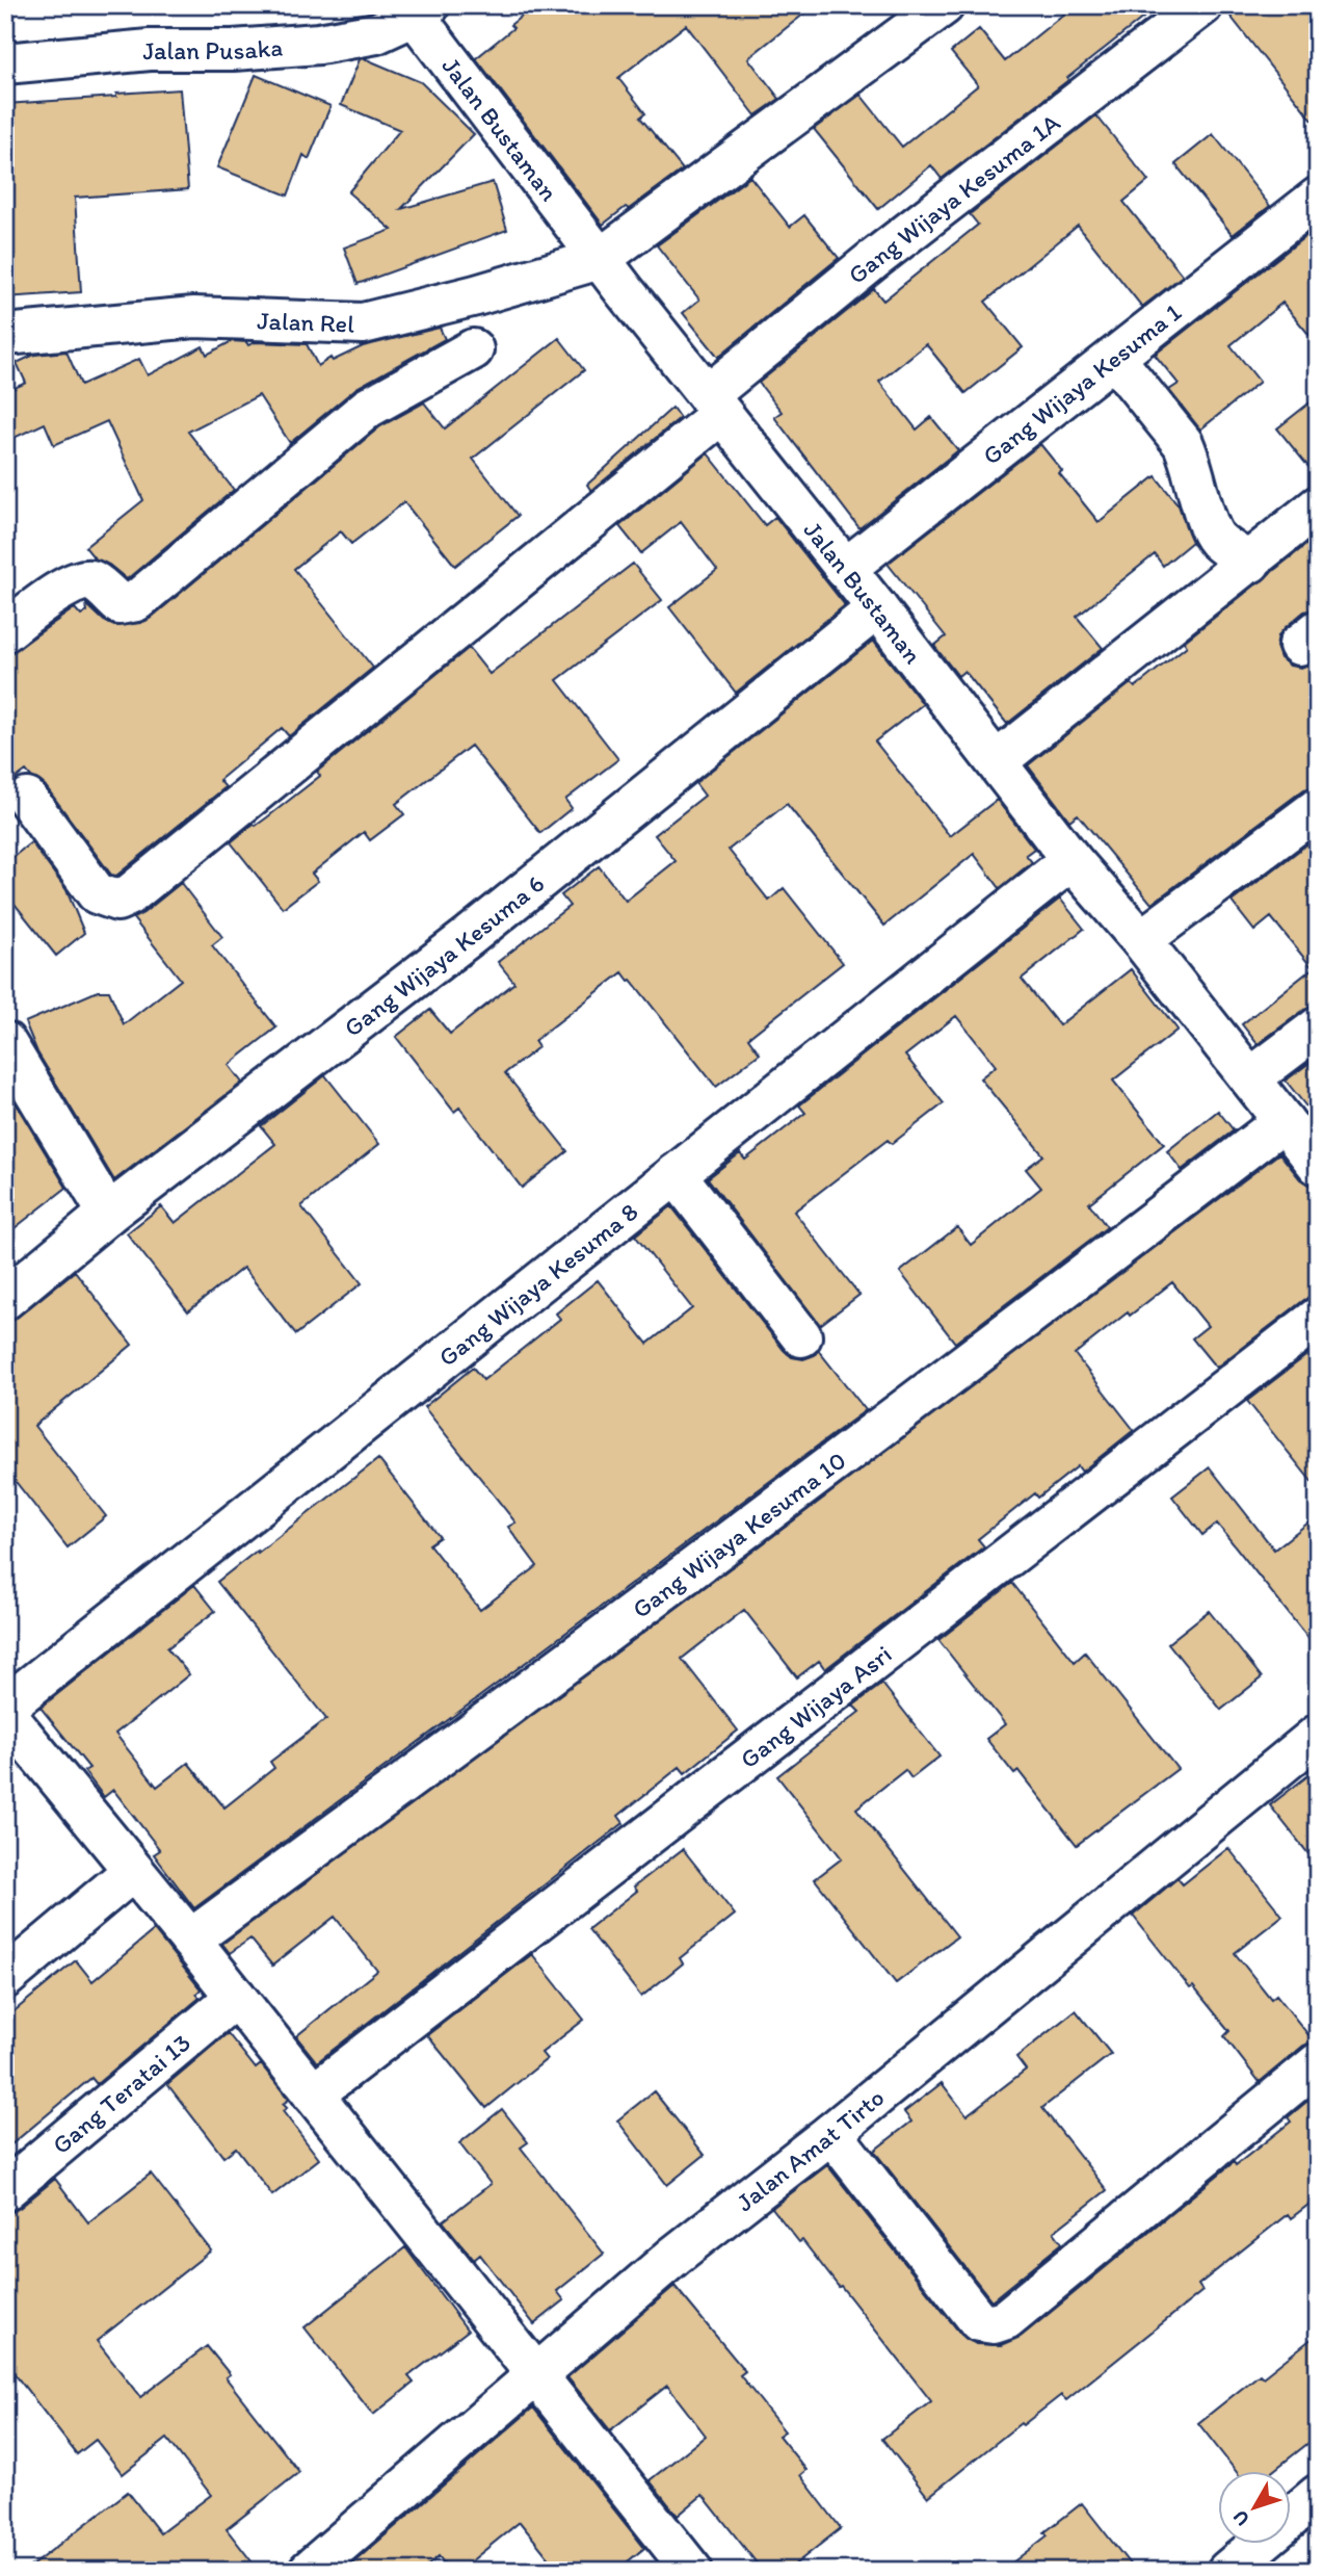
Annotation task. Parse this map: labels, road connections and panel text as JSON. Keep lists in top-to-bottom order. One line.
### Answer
{"streets":{"street":["Jalan Pusaka","Jalan Bustaman","Gang Wijaya Kesuma 1A","Jalan Rel","Gang Wijaya Kesuma 1","Gang Wijaya Kesuma 6","Gang Wijaya Kesuma 8","Gang Wijaya Kesuma 10","Gang Wijaya Asri","Gang Teratai 13","Jalan Amat Tirto"]},"crossings":[["Jalan Pusaka","Jalan Bustaman"],["Jalan Bustaman","Gang Wijaya Kesuma 1A"],["Jalan Bustaman","Jalan Rel"],["Jalan Bustaman","Gang Wijaya Kesuma 1"],["Jalan Bustaman","Gang Wijaya Kesuma 6"],["Jalan Bustaman","Gang Wijaya Kesuma 8"],["Jalan Bustaman","Gang Wijaya Kesuma 10"]],"north":"bottom left"}
